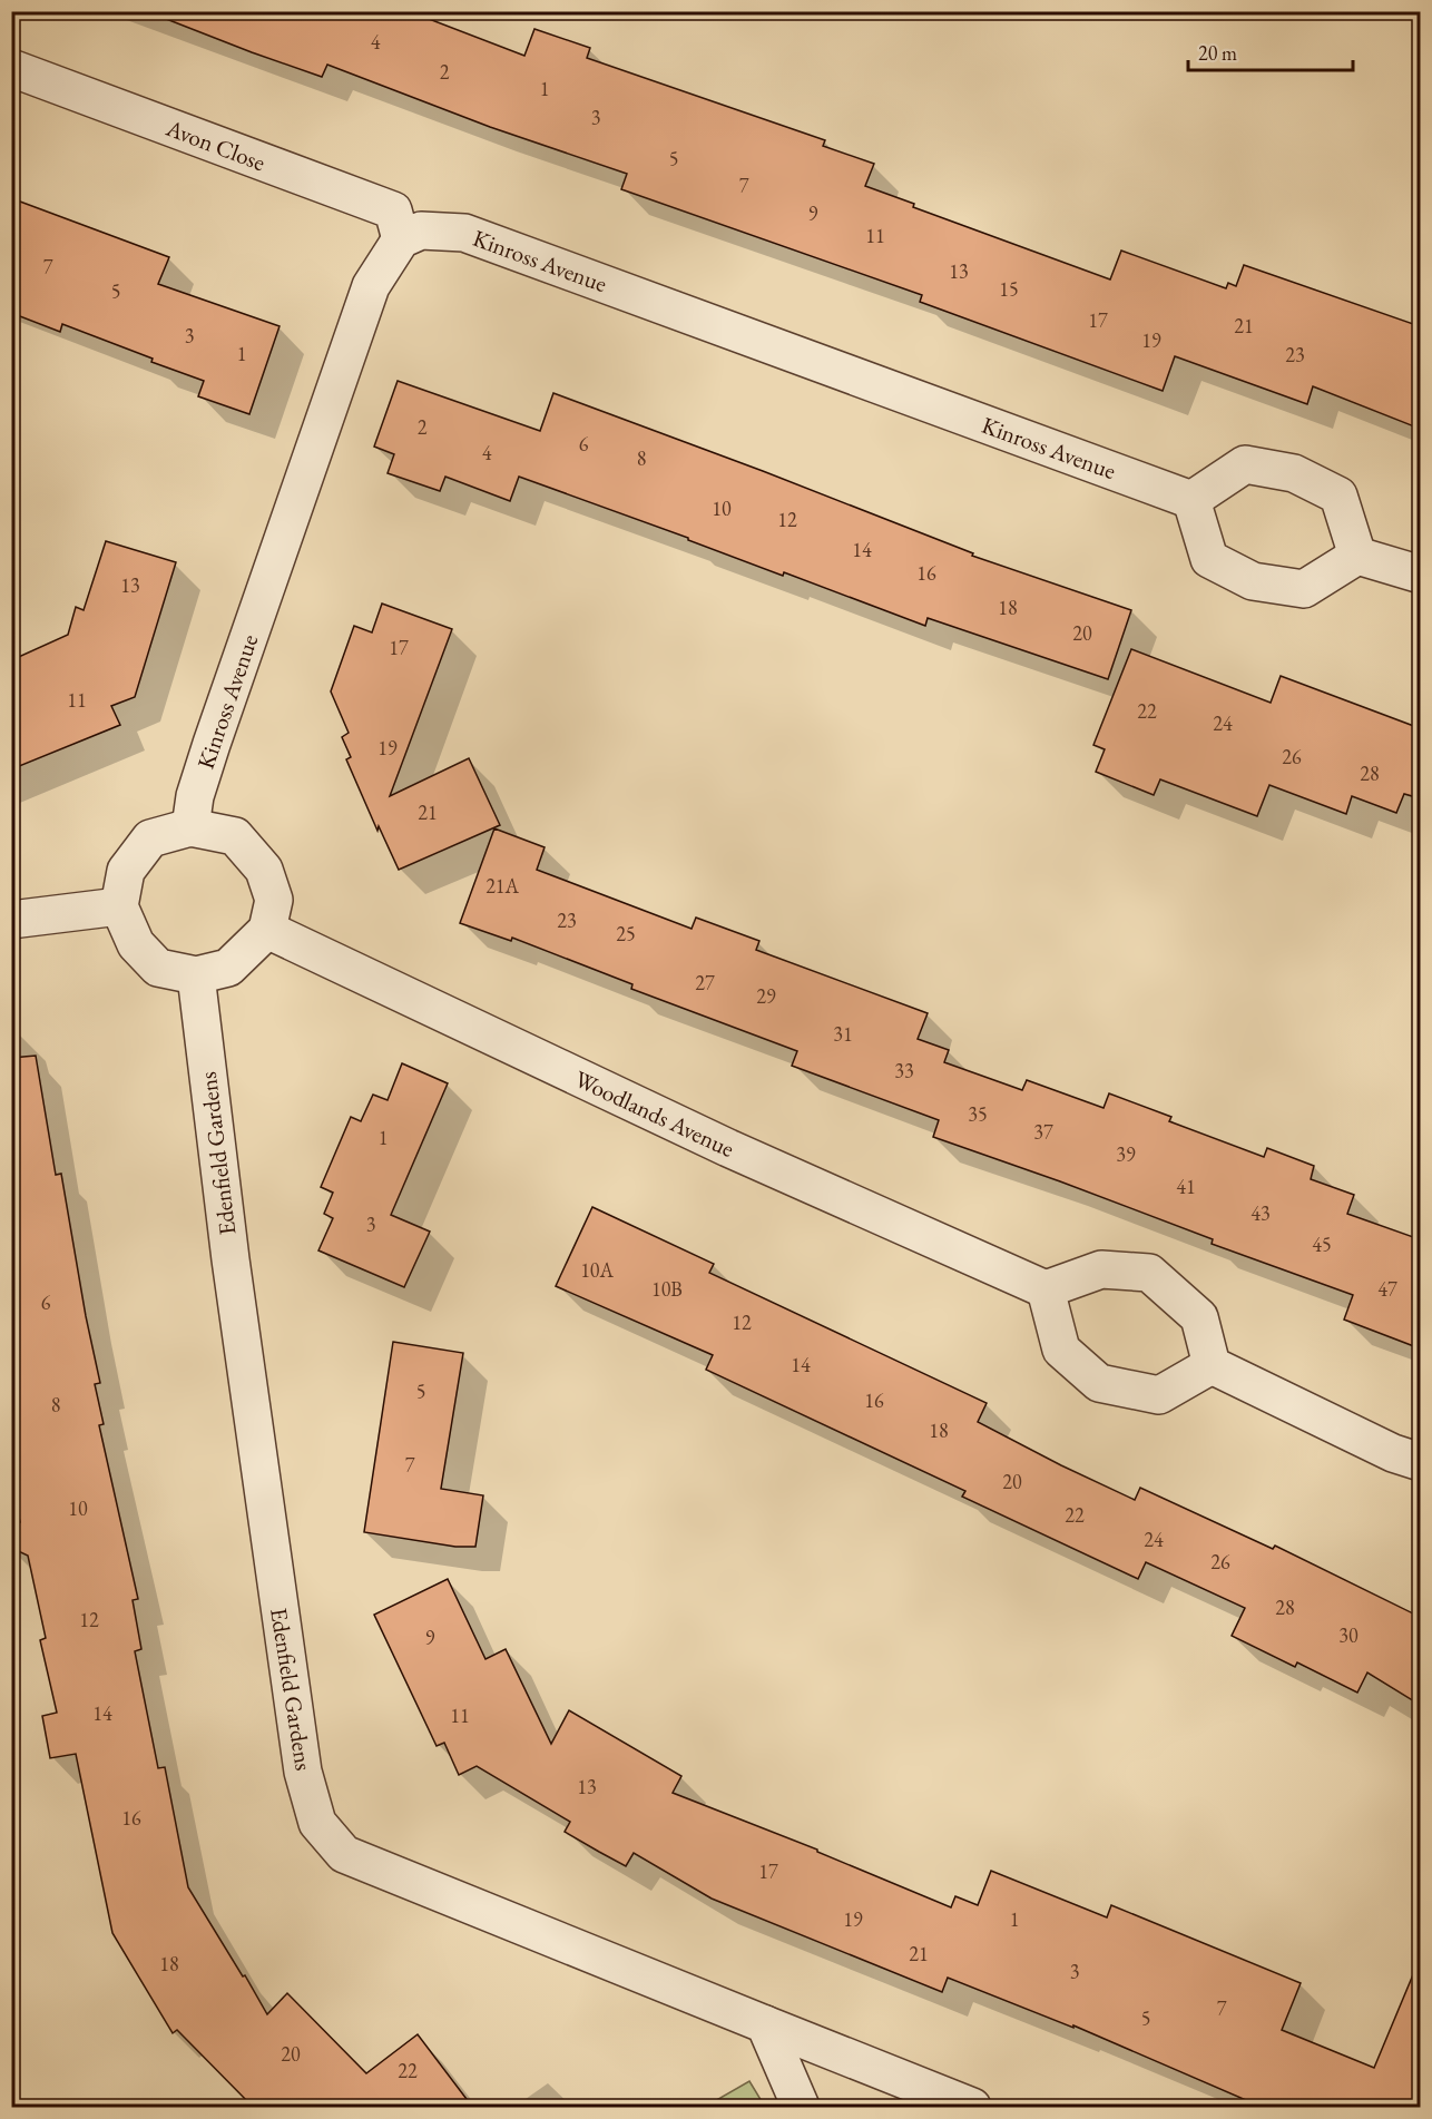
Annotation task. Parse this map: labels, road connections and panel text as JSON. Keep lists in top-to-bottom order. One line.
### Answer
{"streets":{"street":["Avon Close","Kinross Avenue","Woodlands Avenue","Edenfield Gardens"]},"crossings":[["Avon Close","Kinross Avenue"],["Kinross Avenue","Woodlands Avenue"],["Kinross Avenue","Edenfield Gardens"],["Woodlands Avenue","Edenfield Gardens"]],"house_numbers":["4","2","1","3","5","7","9","11","7","13","15","5","17","21","3","19","1","23","2","6","4","8","10","12","14","16","13","18","20","17","11","22","24","19","26","28","21","21A","23","25","27","29","31","33","35","37","1","39","41","43","3","45","10A","10B","47","6","12","14","5","16","8","18","7","20","10","22","24","26","28","12","30","9","14","11","13","16","17","19","1","21","18","3","7","5","20","22"],"scale_bar":"20 m"}
